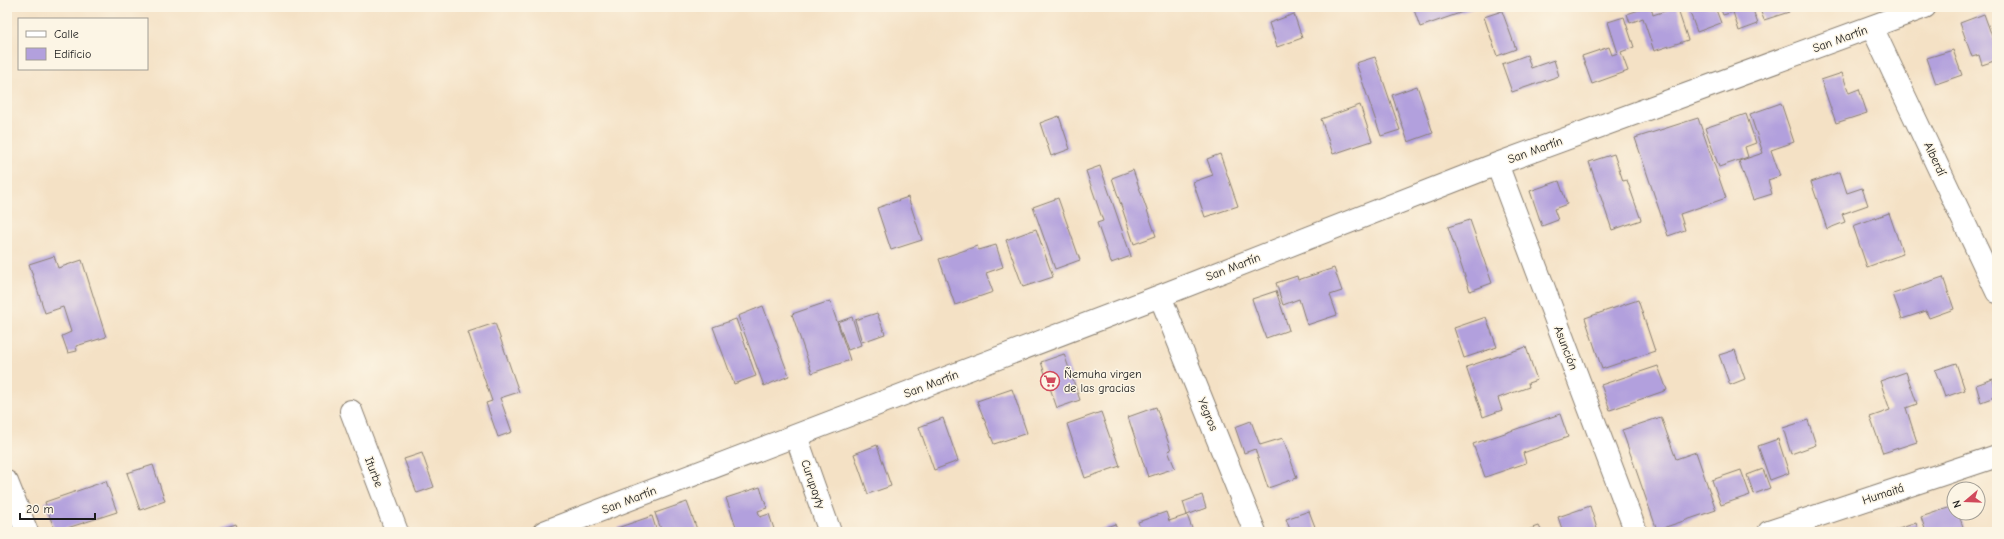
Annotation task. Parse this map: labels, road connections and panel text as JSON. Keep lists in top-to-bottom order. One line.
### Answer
{"streets":{"street":["San Martín","Alberdí","Asunción","Yegros","Iturbe","Curupayty","Humaitá"]},"crossings":[["San Martín","Alberdí"],["San Martín","Asunción"],["San Martín","Yegros"],["San Martín","Curupayty"]],"places":{"supermarket":["Ñemuha virgen de las gracias"]},"legend":["Calle","Edificio"],"scale_bar":"20 m","north":"left"}
